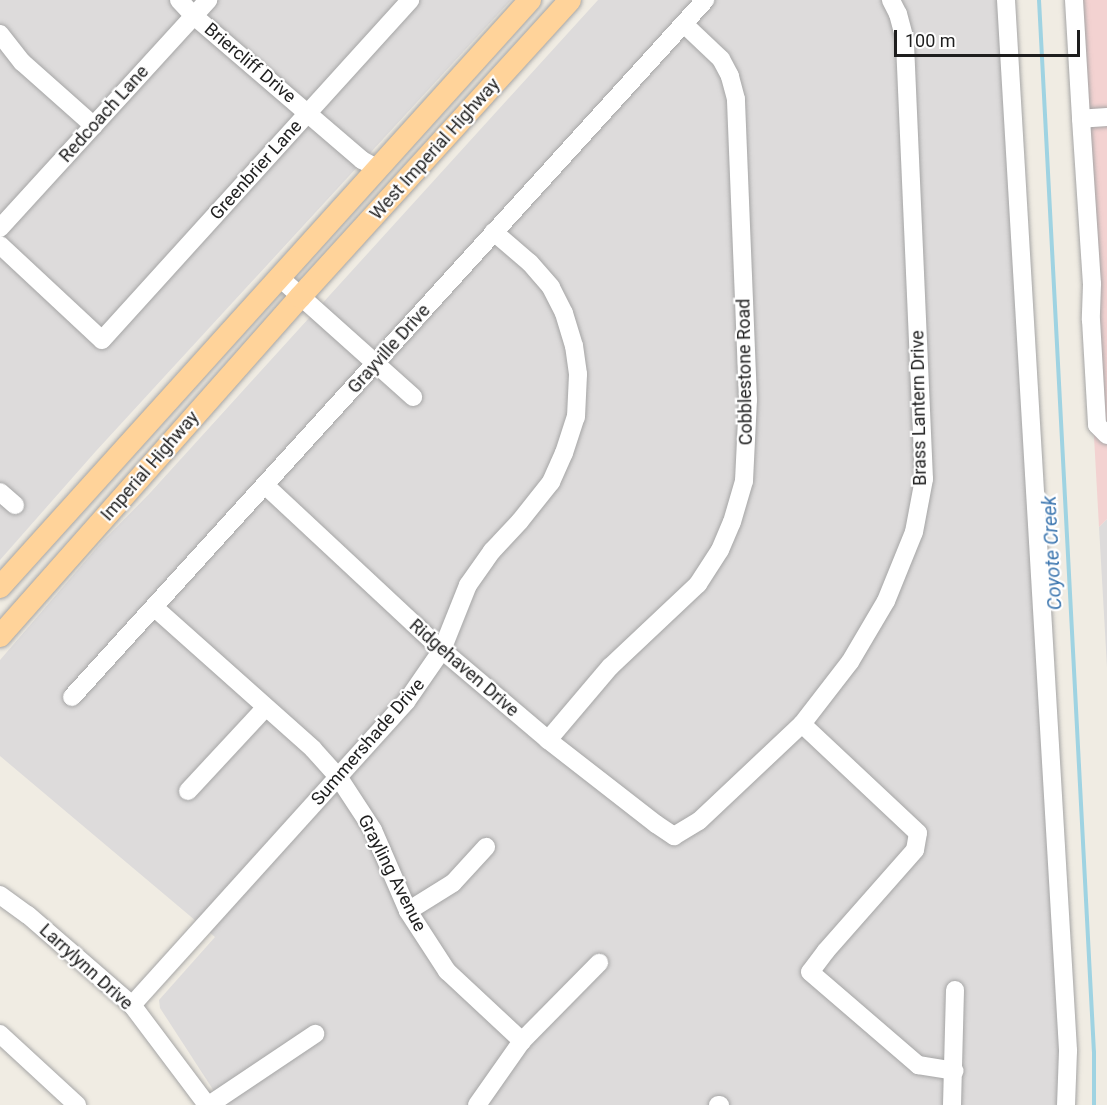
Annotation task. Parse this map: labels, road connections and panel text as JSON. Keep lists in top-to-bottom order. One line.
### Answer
{"streets":{"main road":["West Imperial Highway","Imperial Highway"],"street":["Briercliff Drive","Redcoach Lane","Greenbrier Lane","Grayville Drive","Cobblestone Road","Brass Lantern Drive","Ridgehaven Drive","Summershade Drive","Grayling Avenue","Larrylynn Drive"]},"crossings":[["Briercliff Drive","Redcoach Lane"],["Briercliff Drive","West Imperial Highway"],["Briercliff Drive","Greenbrier Lane"],["West Imperial Highway","Imperial Highway"],["Grayville Drive","Cobblestone Road"],["Grayville Drive","Ridgehaven Drive"],["Grayville Drive","Summershade Drive"],["Grayville Drive","Grayling Avenue"],["Cobblestone Road","Ridgehaven Drive"],["Brass Lantern Drive","Ridgehaven Drive"],["Ridgehaven Drive","Summershade Drive"],["Summershade Drive","Grayling Avenue"],["Summershade Drive","Larrylynn Drive"]],"water":["Coyote Creek"],"scale_bar":"100 m"}
